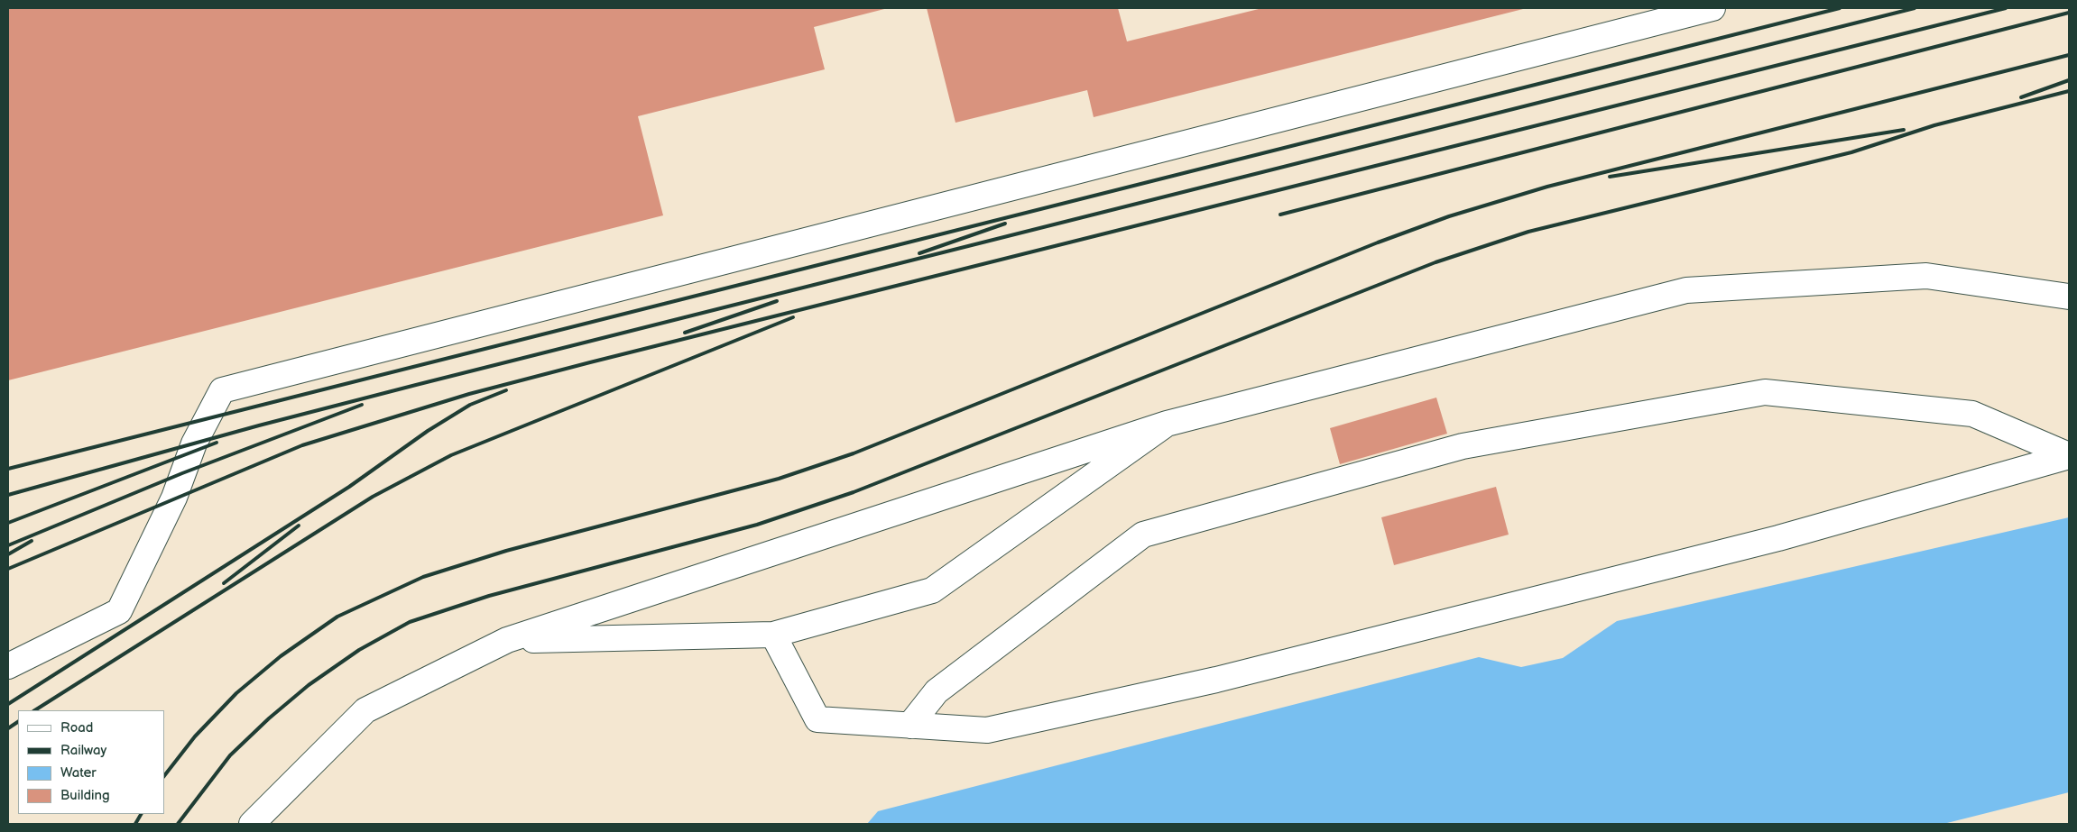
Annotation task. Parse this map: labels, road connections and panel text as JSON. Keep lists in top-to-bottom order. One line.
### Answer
{"legend":["Road","Railway","Water","Building"]}
